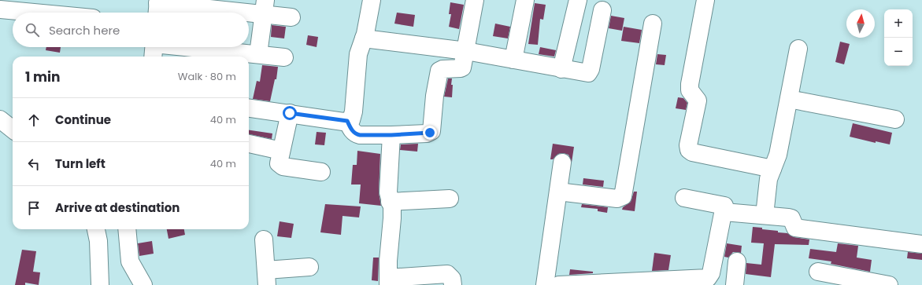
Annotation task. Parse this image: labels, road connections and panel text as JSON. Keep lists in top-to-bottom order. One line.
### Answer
{"north":"top","page":{"map_buttons":["+","−"],"search":"Search here","heading":["1 min","Walk · 80 m"],"list":[["Continue","40 m"],["Turn left","40 m"],"Arrive at destination"]}}
